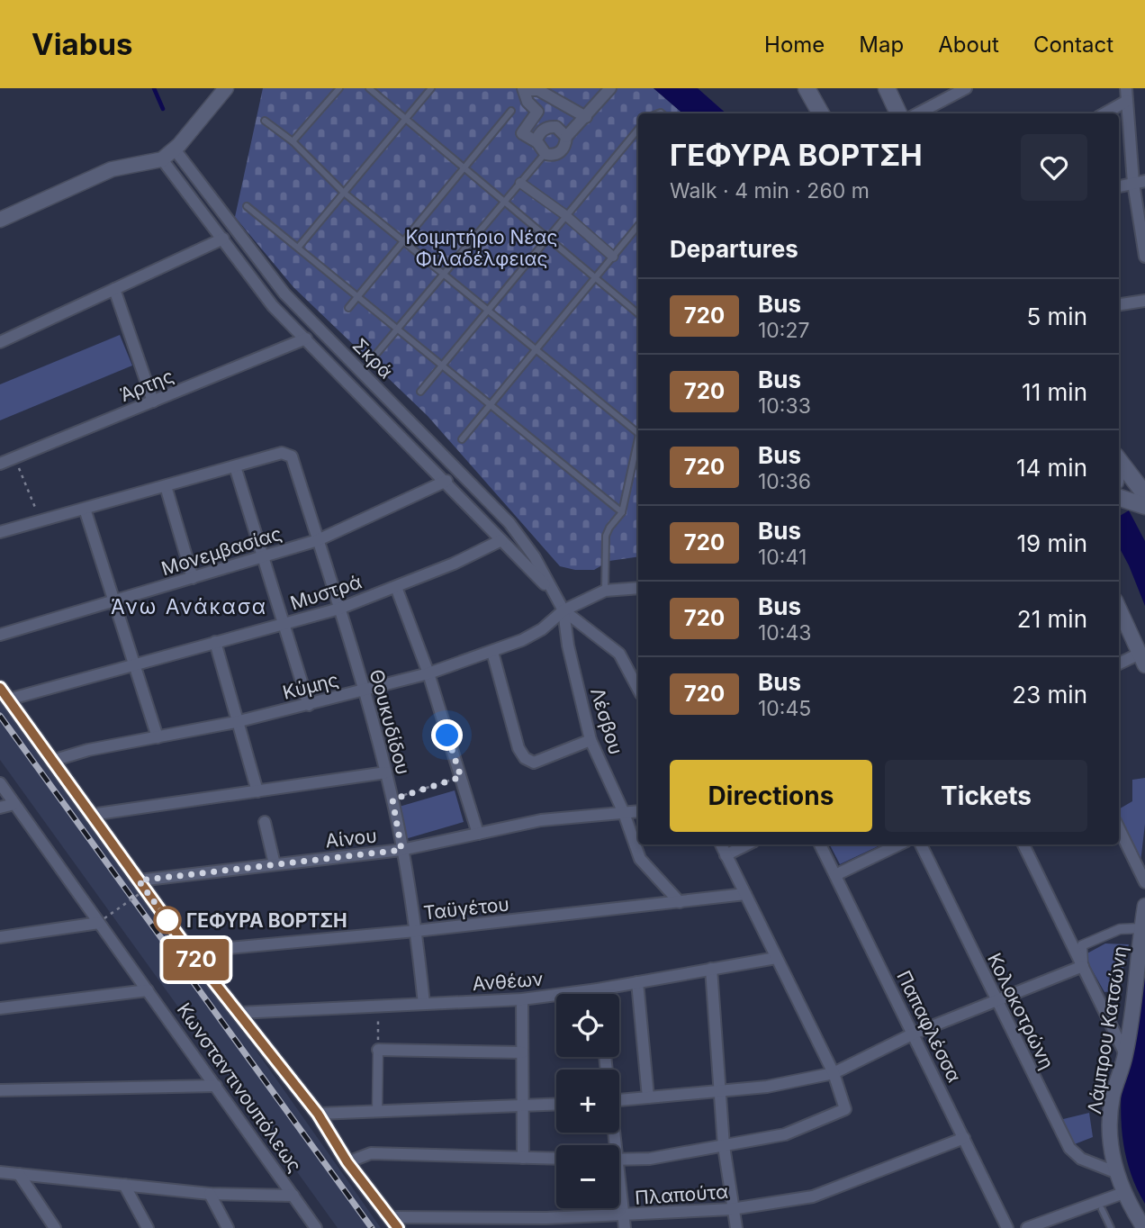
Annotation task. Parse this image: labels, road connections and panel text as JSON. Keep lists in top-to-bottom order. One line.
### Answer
{"streets":{"street":["Σκρά","Άρτης","Μονεμβασίας","Μυστρά","Κύμης","Λέσβου","Θουκυδίδου","Αίνου","Ταϋγέτου","Ανθέων","Κολοκοτρώνη","Παπαφλέσσα","Λάμπρου Κατσώνη","Κωνσταντινουπόλεως","Πλαπούτα"]},"crossings":[["Σκρά","Άρτης"],["Σκρά","Μονεμβασίας"],["Σκρά","Μυστρά"],["Σκρά","Κύμης"],["Σκρά","Λέσβου"],["Μονεμβασίας","Θουκυδίδου"],["Μυστρά","Θουκυδίδου"],["Κύμης","Λέσβου"],["Κύμης","Θουκυδίδου"],["Λέσβου","Αίνου"],["Λέσβου","Ταϋγέτου"],["Θουκυδίδου","Αίνου"],["Θουκυδίδου","Ταϋγέτου"],["Θουκυδίδου","Ανθέων"],["Κολοκοτρώνη","Λάμπρου Κατσώνη"],["Παπαφλέσσα","Πλαπούτα"]],"districts":["Άνω Ανάκασα"],"parks":["Κοιμητήριο Νέας Φιλαδέλφειας"],"places":["ΓΕΦΥΡΑ ΒΟΡΤΣΗ"],"lines":["bus line 720"],"page":{"header":"Viabus","nav":["Home","Map","About","Contact"],"on_map":"720","heading":[["ΓΕΦΥΡΑ ΒΟΡΤΣΗ","Walk · 4 min · 260 m"],"Departures"],"list":[{"mark":"720","name":"Bus","note":"10:27","value":"5 min"},{"mark":"720","name":"Bus","note":"10:33","value":"11 min"},{"mark":"720","name":"Bus","note":"10:36","value":"14 min"},{"mark":"720","name":"Bus","note":"10:41","value":"19 min"},{"mark":"720","name":"Bus","note":"10:43","value":"21 min"},{"mark":"720","name":"Bus","note":"10:45","value":"23 min"}],"buttons":["Directions","Tickets"],"map_buttons":["+","−"]}}
